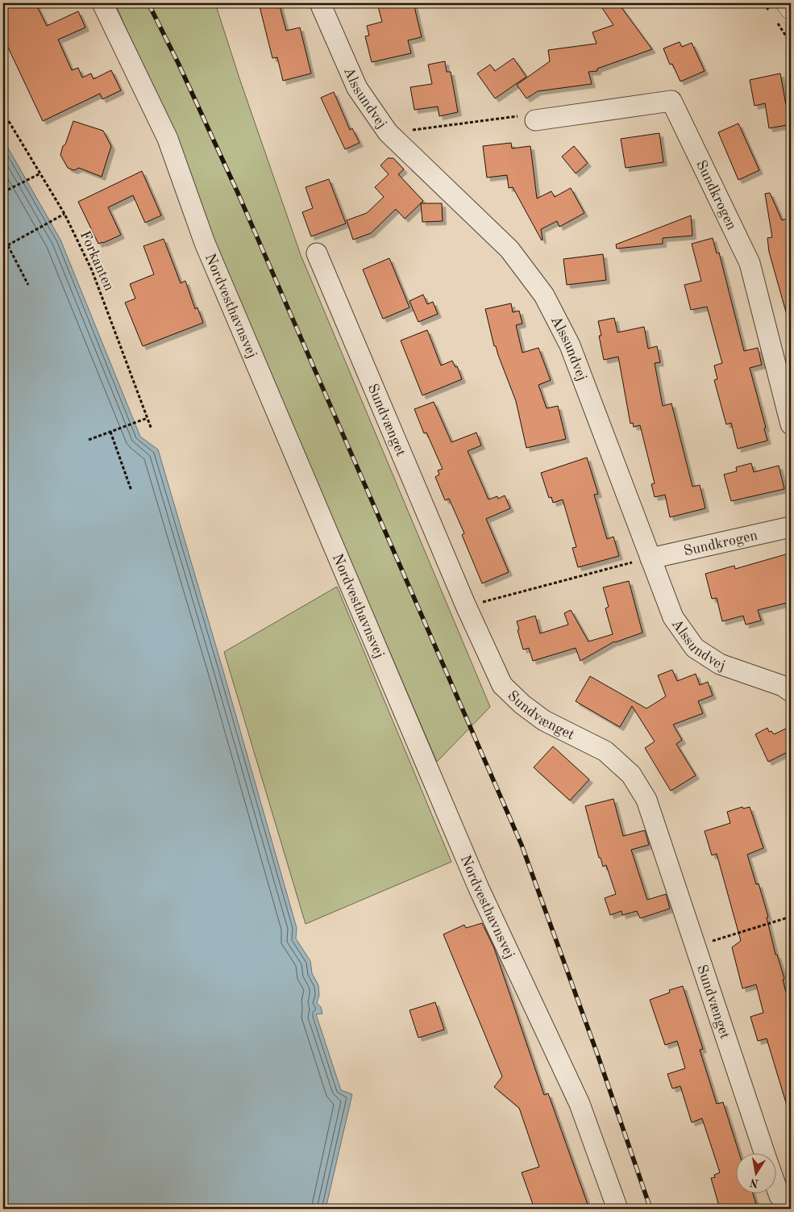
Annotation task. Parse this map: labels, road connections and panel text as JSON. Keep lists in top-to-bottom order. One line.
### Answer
{"streets":{"street":["Alssundvej","Sundkrogen","Nordvesthavnsvej","Sundvænget"],"path":["Forkanten"]},"crossings":[["Alssundvej","Sundkrogen"]],"north":"bottom"}
